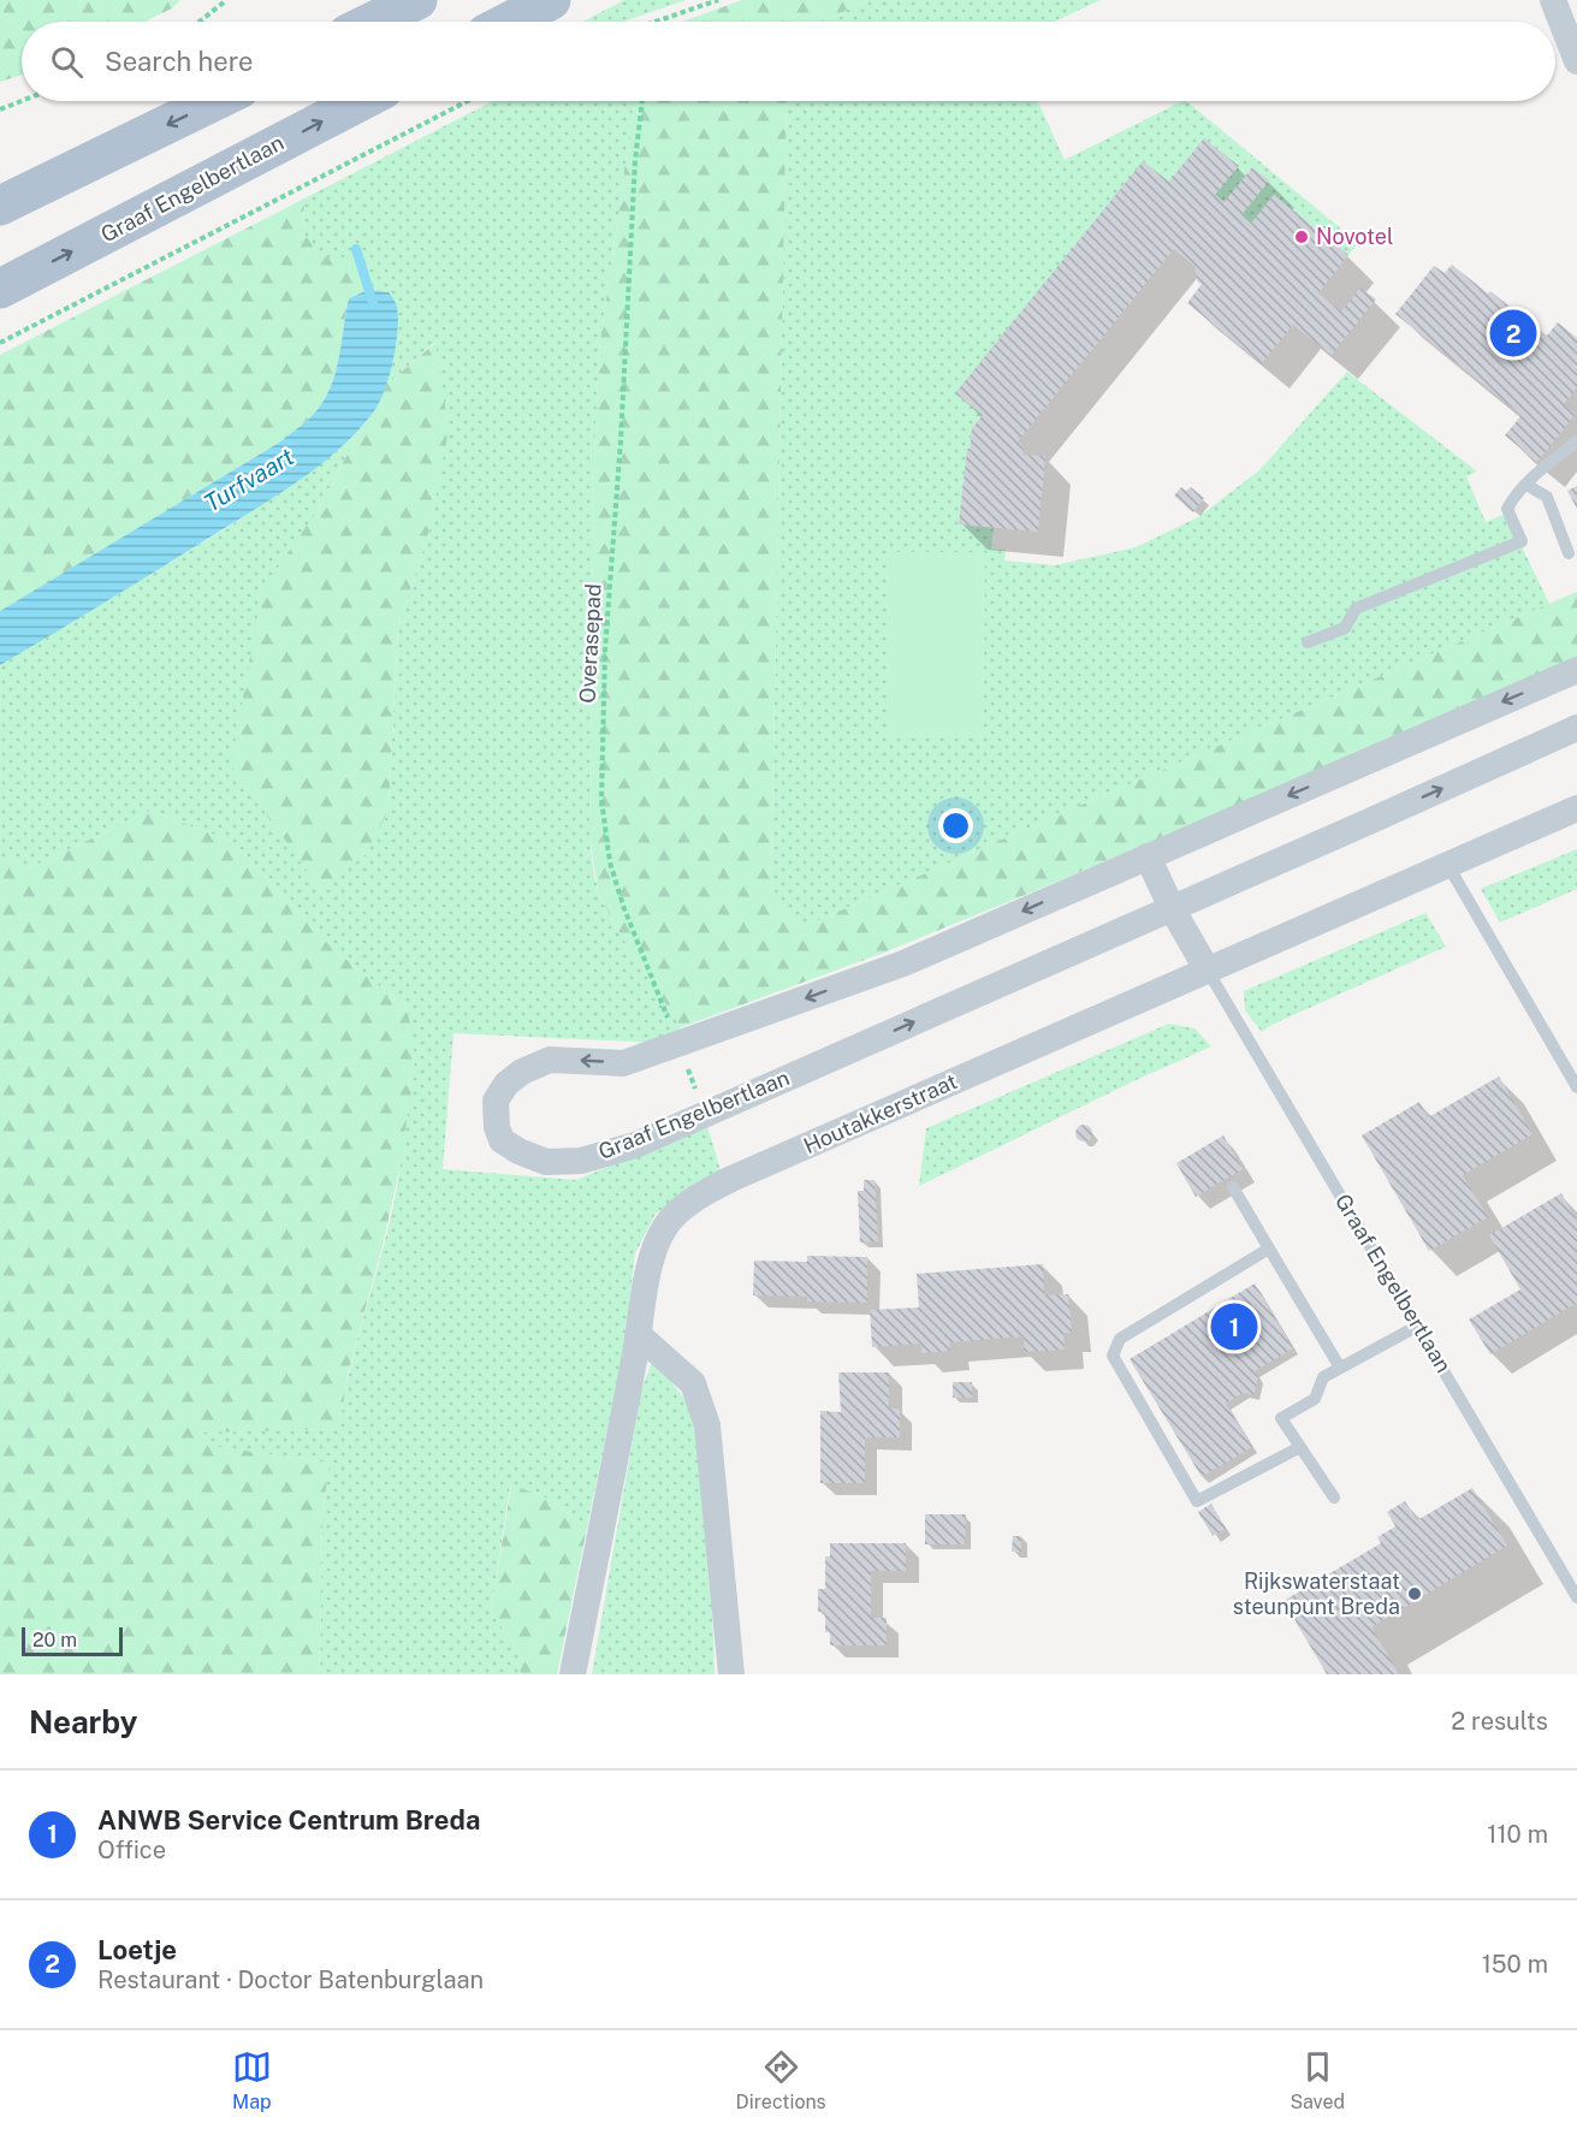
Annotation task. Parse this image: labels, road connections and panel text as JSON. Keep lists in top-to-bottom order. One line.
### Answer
{"streets":{"main road":["Graaf Engelbertlaan"],"street":["Houtakkerstraat"],"path":["Overasepad"]},"crossings":[["Graaf Engelbertlaan","Overasepad"],["Graaf Engelbertlaan","Houtakkerstraat"]],"water":["Turfvaart"],"places":["Novotel","Rijkswaterstaat steunpunt Breda"],"scale_bar":"20 m","page":{"search":"Search here","pins":["2","1"],"scale":"20 m","heading":["Nearby","2 results"],"list":[{"mark":"1","name":"ANWB Service Centrum Breda","note":"Office","value":"110 m"},{"mark":"2","name":"Loetje","note":"Restaurant · Doctor Batenburglaan","value":"150 m"}],"nav":["Map","Directions","Saved"]}}
